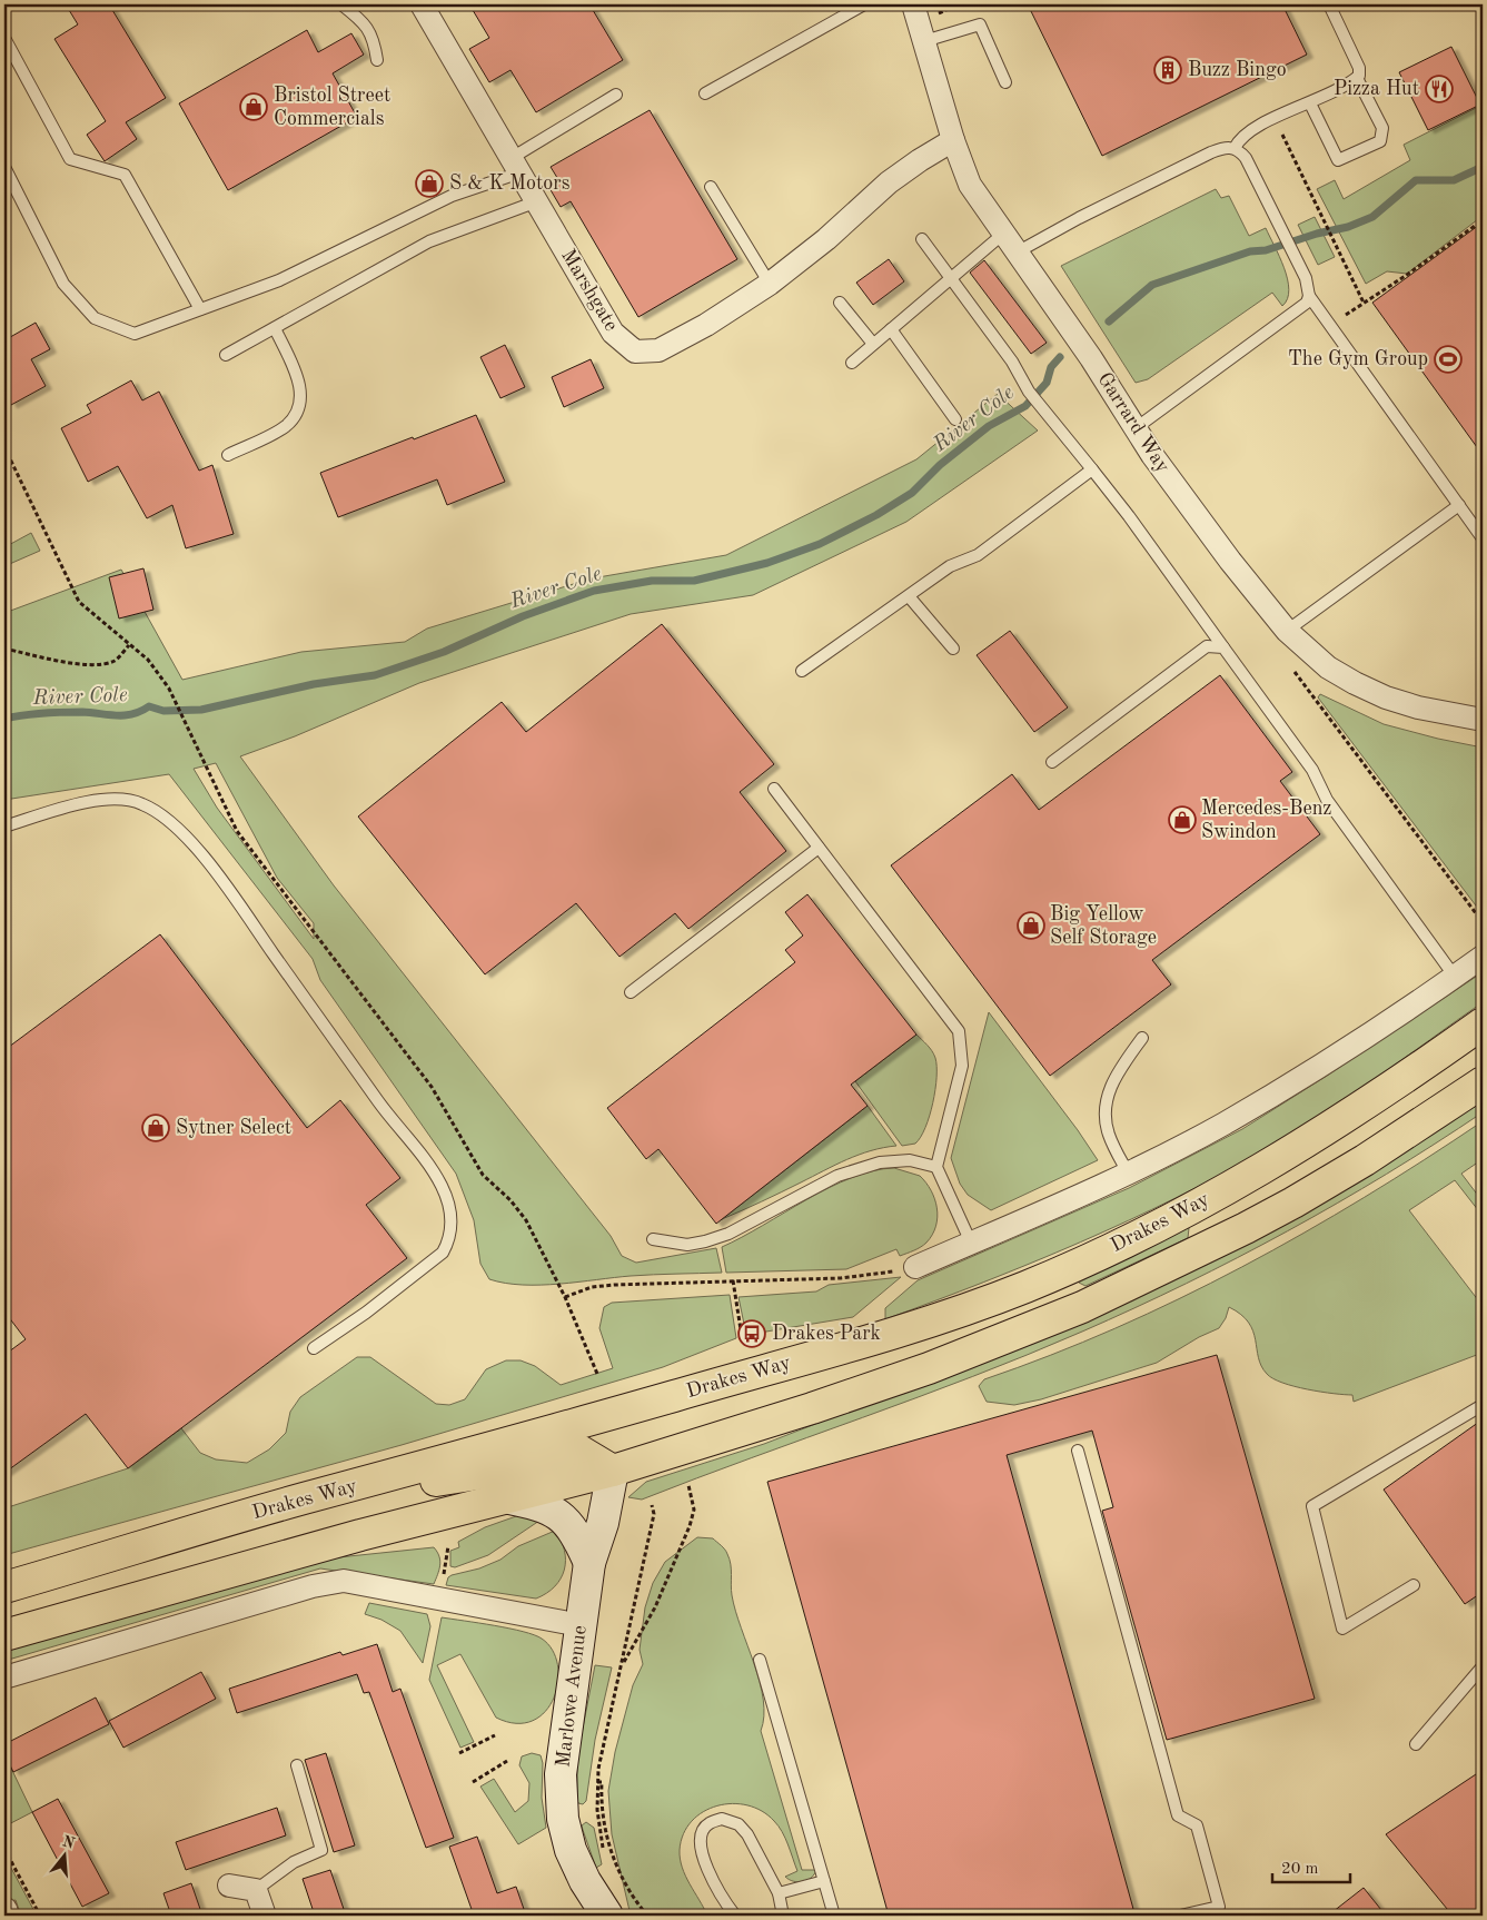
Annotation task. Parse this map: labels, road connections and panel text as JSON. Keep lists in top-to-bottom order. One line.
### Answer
{"streets":{"main road":["Drakes Way"],"street":["Marshgate","Garrard Way","Marlowe Avenue"]},"crossings":[["Marshgate","Garrard Way"]],"water":["River Cole"],"places":{"building":["Buzz Bingo"],"restaurant":["Pizza Hut"],"shop":["Bristol Street Commercials","S & K Motors","Mercedes-Benz Swindon","Big Yellow Self Storage","Sytner Select"],"sports":["The Gym Group"],"bus stop":["Drakes Park"]},"scale_bar":"20 m","north":"top"}
